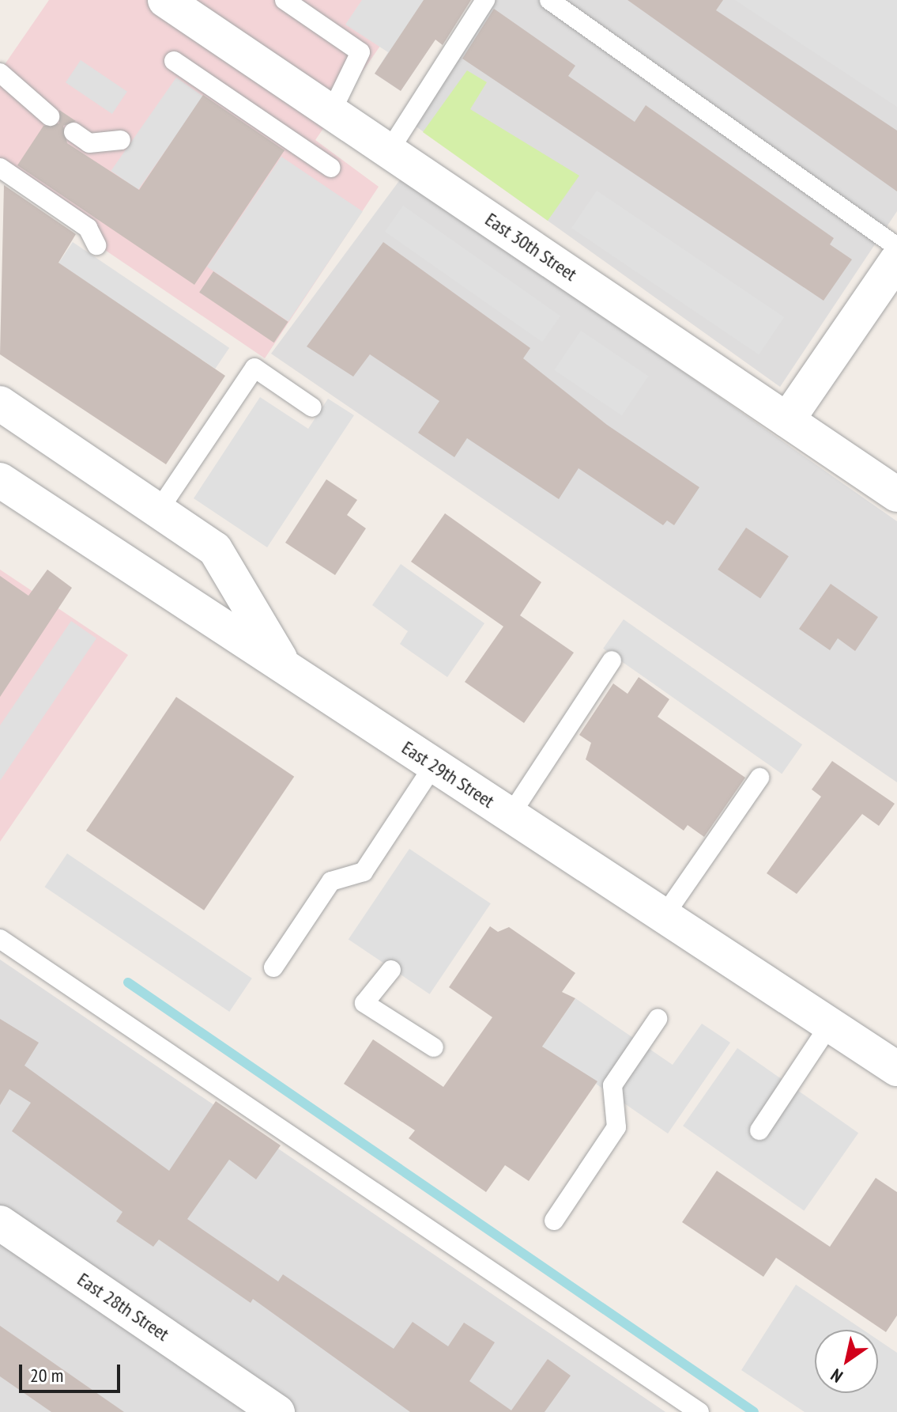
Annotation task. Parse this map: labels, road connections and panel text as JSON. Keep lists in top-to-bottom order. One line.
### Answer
{"streets":{"street":["East 30th Street","East 29th Street","East 28th Street"]},"scale_bar":"20 m","north":"bottom left"}
